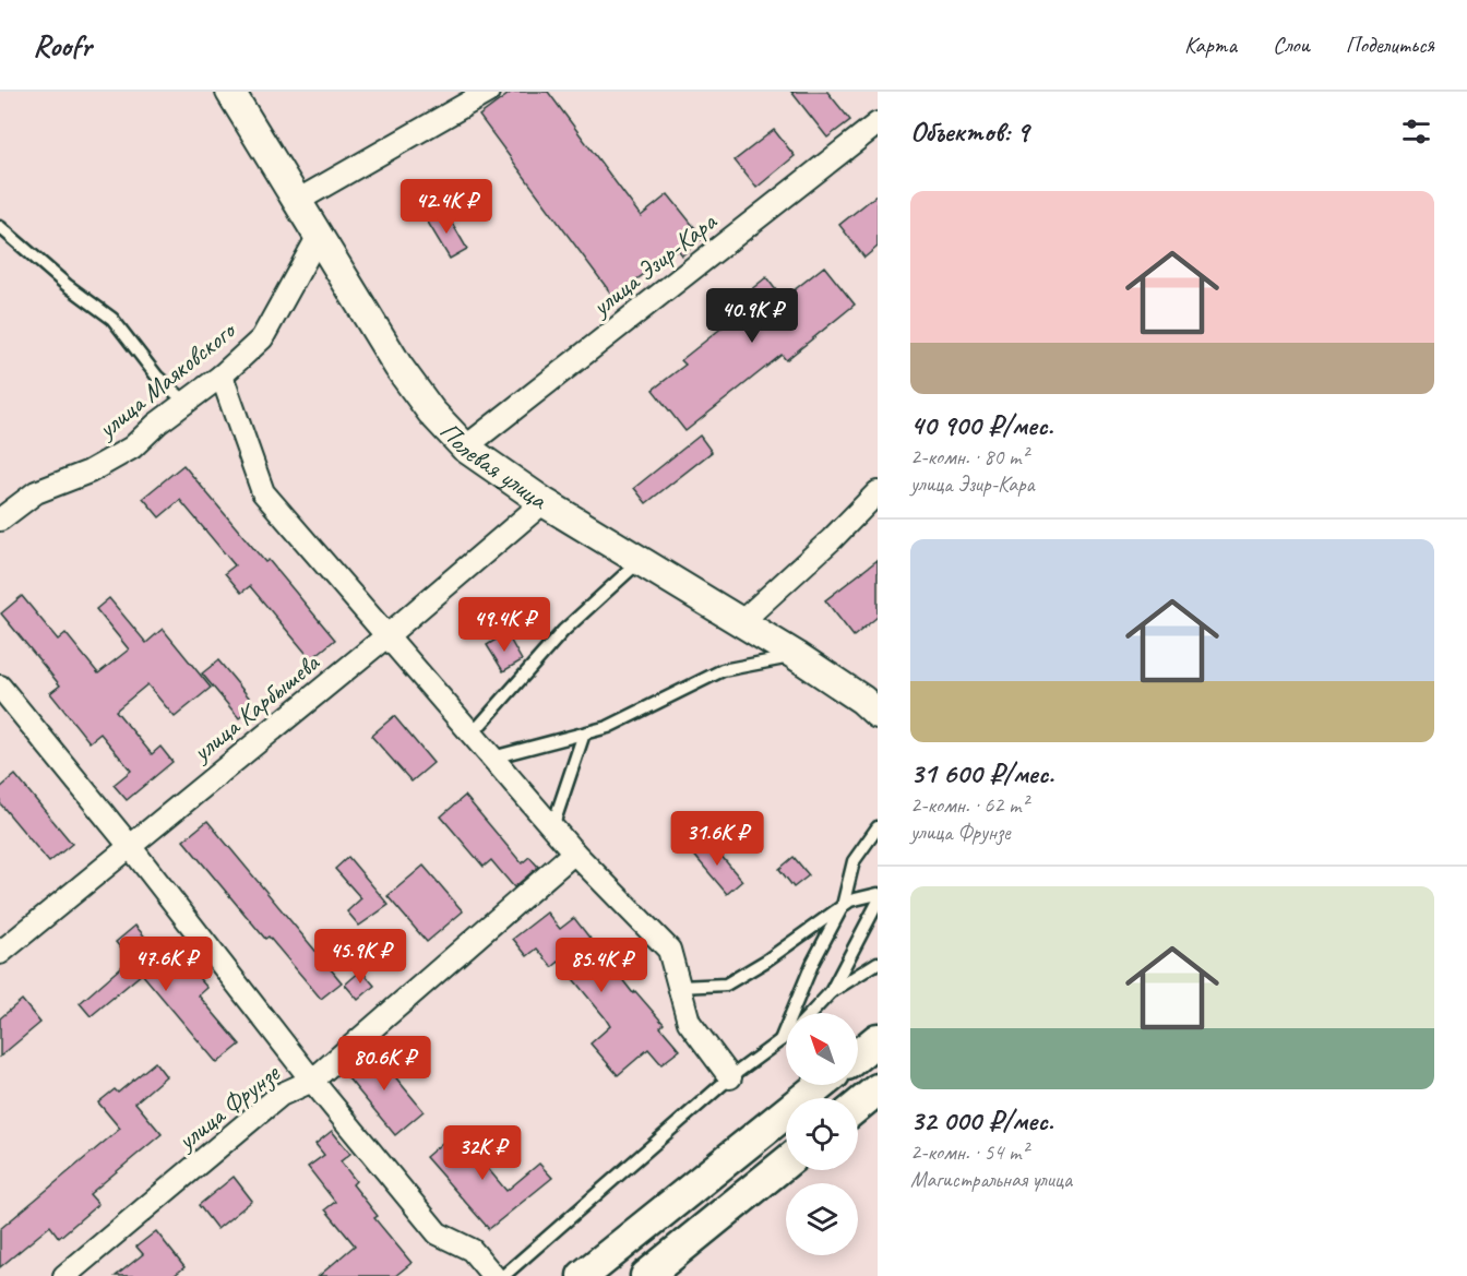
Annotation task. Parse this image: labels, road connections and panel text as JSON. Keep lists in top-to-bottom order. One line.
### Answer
{"streets":{"street":["улица Эзир-Кара","улица Маяковского","Полевая улица","улица Карбышева","улица Фрунзе"]},"crossings":[["улица Эзир-Кара","Полевая улица"],["улица Маяковского","Полевая улица"],["Полевая улица","улица Карбышева"]],"north":"top left","page":{"header":"Roofr","nav":["Карта","Слои","Поделиться"],"heading":"Объектов: 9","list":[{"name":"40 900 ₽/мес.","note":"2-комн. · 80 m² · улица Эзир-Кара"},{"name":"31 600 ₽/мес.","note":"2-комн. · 62 m² · улица Фрунзе"},{"name":"32 000 ₽/мес.","note":"2-комн. · 54 m² · Магистральная улица"}],"price":["42.4K ₽","40.9K ₽","49.4K ₽","31.6K ₽","45.9K ₽","47.6K ₽","85.4K ₽","80.6K ₽","32K ₽"]}}
